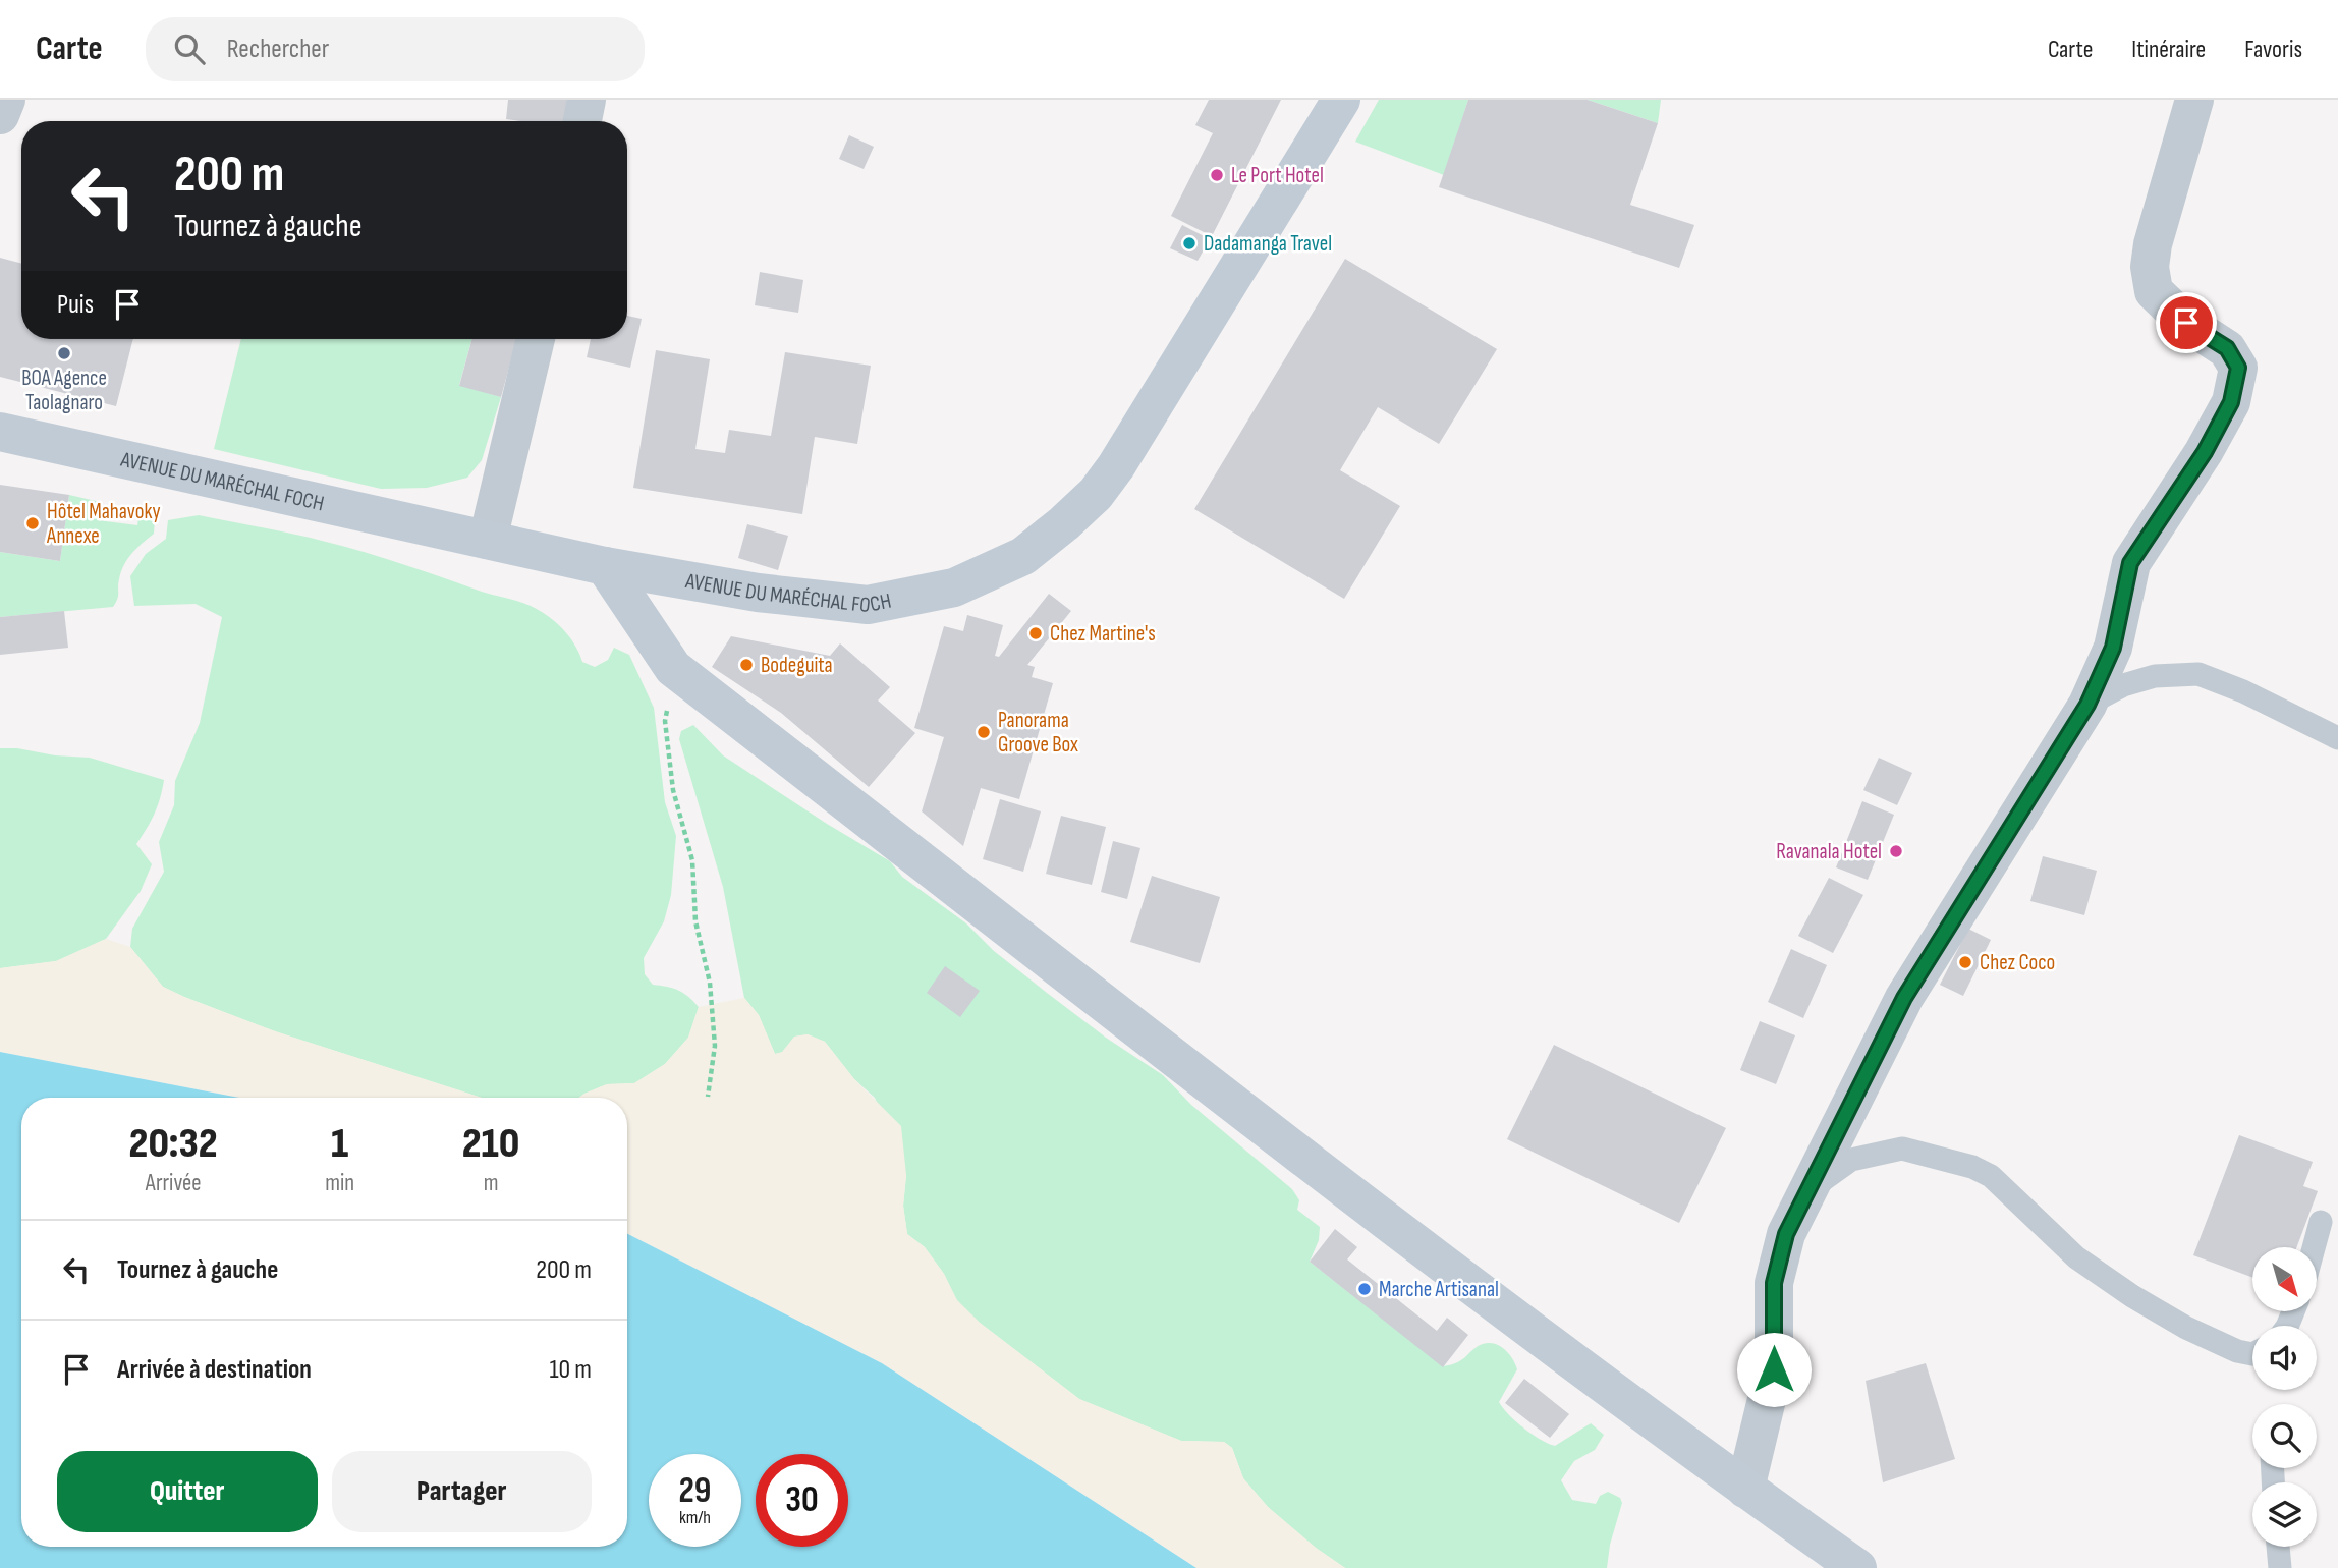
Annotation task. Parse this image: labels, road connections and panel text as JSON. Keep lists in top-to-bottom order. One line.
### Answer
{"streets":{"main road":["AVENUE DU MARÉCHAL FOCH"]},"places":["Le Port Hotel","Dadamanga Travel","BOA Agence Taolagnaro","Hôtel Mahavoky Annexe","Chez Martine's","Bodeguita","Panorama Groove Box","Ravanala Hotel","Chez Coco","Marche Artisanal"],"north":"bottom right","page":{"header":"Carte","search":"Rechercher","nav":["Carte","Itinéraire","Favoris"],"turn":["200 m","Tournez à gauche"],"then":"Puis","eta":["20:32","Arrivée","1","min","210","m"],"list":[{"name":"Tournez à gauche","value":"200 m"},{"name":"Arrivée à destination","value":"10 m"}],"buttons":["Quitter","Partager"],"speed":"29 km/h","limit":"30"}}
